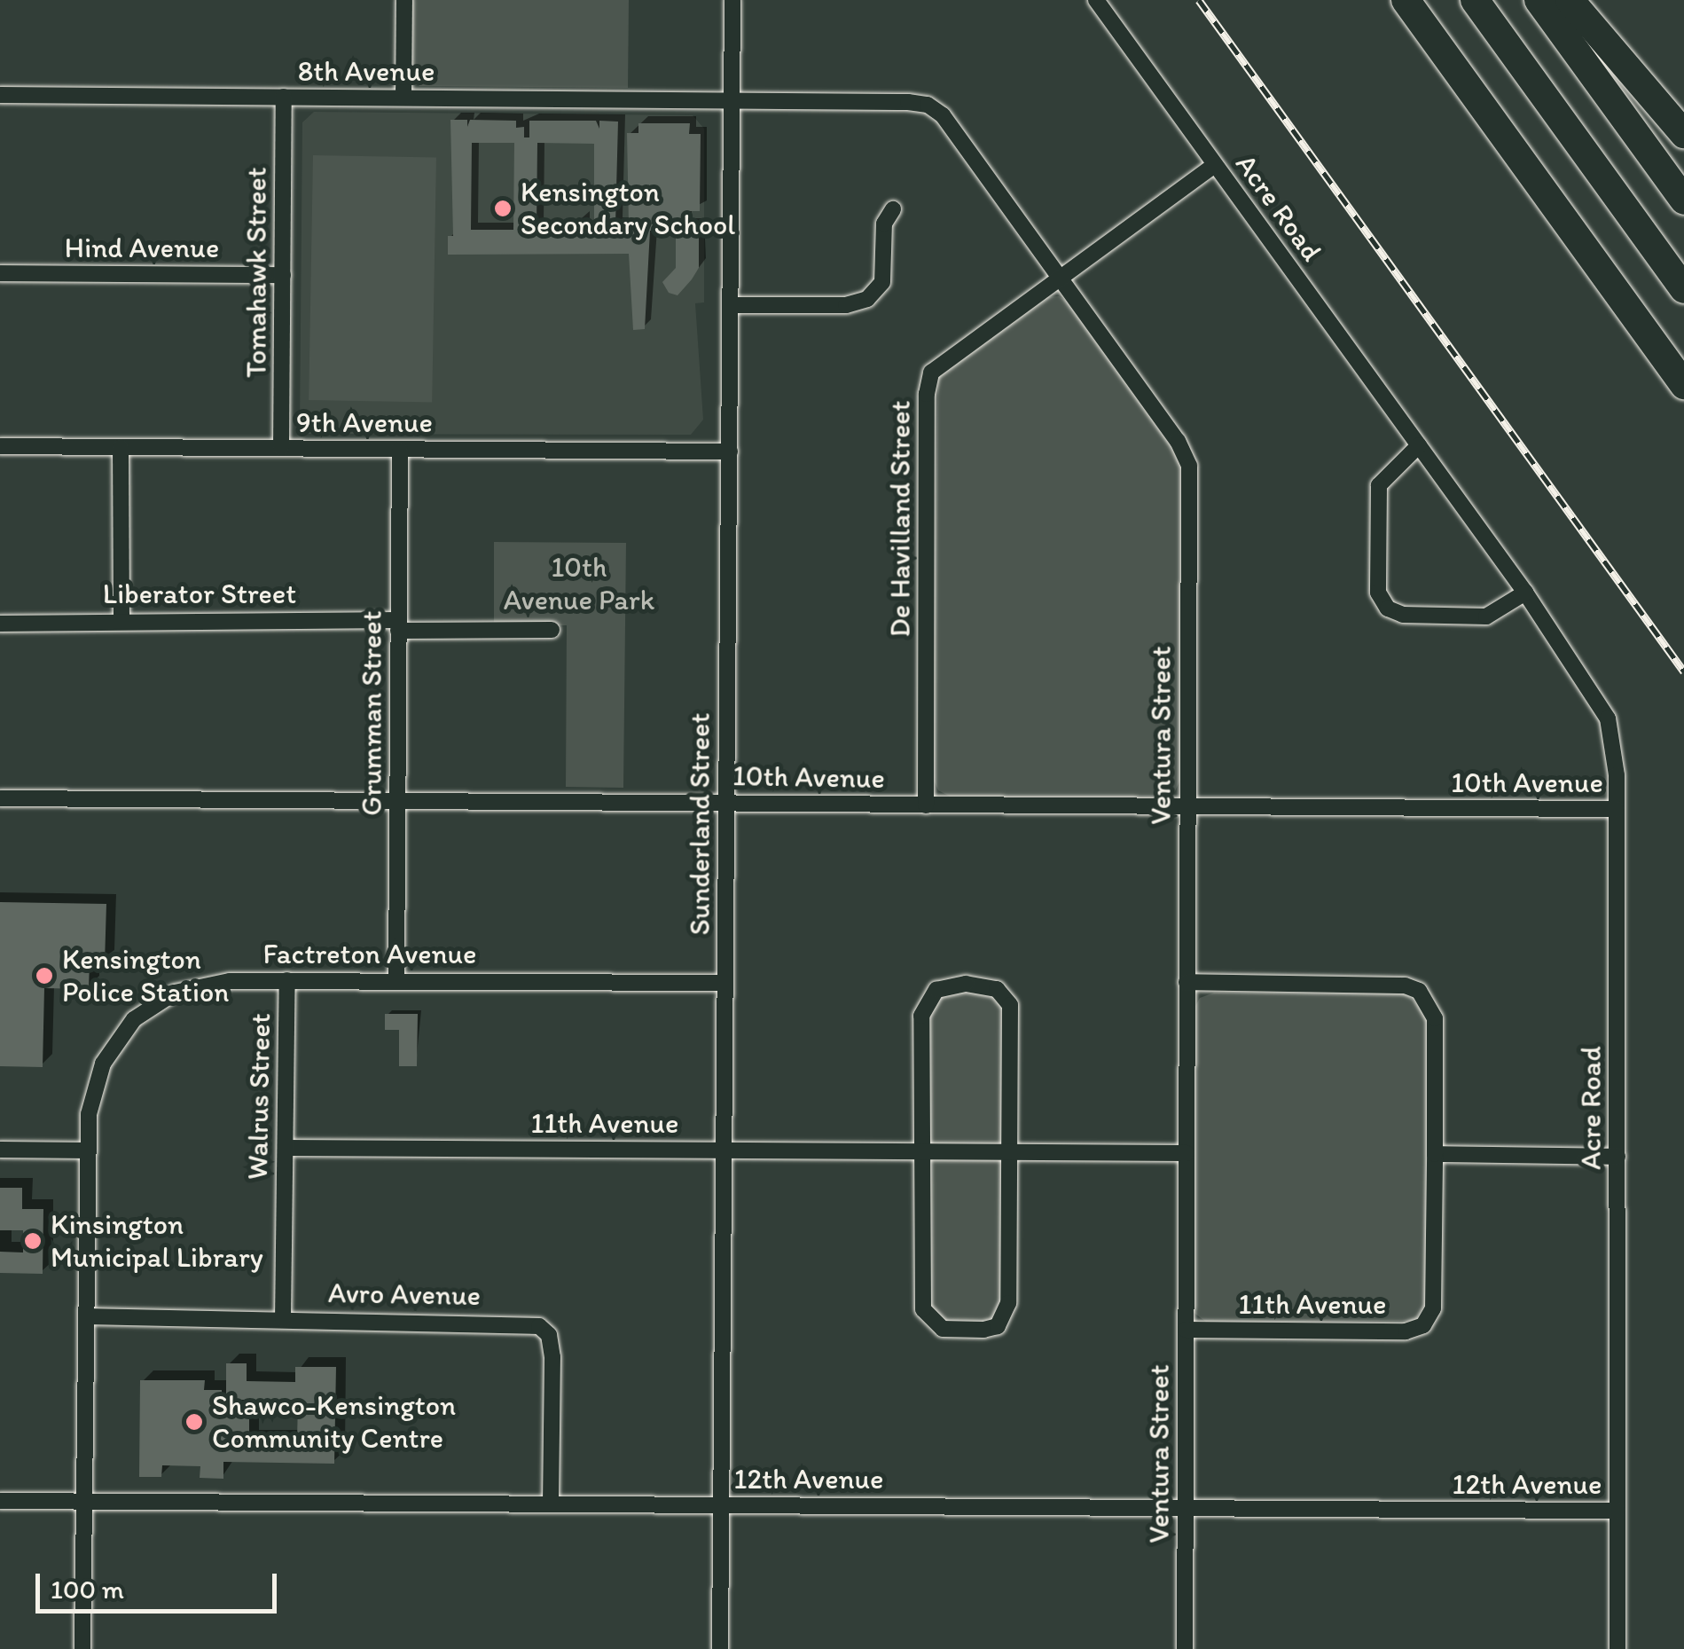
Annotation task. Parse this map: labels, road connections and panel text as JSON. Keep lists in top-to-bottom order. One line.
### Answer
{"streets":{"street":["8th Avenue","Acre Road","Hind Avenue","Tomahawk Street","9th Avenue","De Havilland Street","Liberator Street","Grumman Street","Ventura Street","10th Avenue","Sunderland Street","Factreton Avenue","Walrus Street","11th Avenue","Avro Avenue","12th Avenue"]},"crossings":[["8th Avenue","Tomahawk Street"],["8th Avenue","Ventura Street"],["8th Avenue","Sunderland Street"],["Acre Road","De Havilland Street"],["Acre Road","10th Avenue"],["Acre Road","12th Avenue"],["Hind Avenue","Tomahawk Street"],["Tomahawk Street","9th Avenue"],["9th Avenue","Grumman Street"],["9th Avenue","Sunderland Street"],["De Havilland Street","Ventura Street"],["De Havilland Street","10th Avenue"],["Liberator Street","Grumman Street"],["Grumman Street","10th Avenue"],["Grumman Street","Factreton Avenue"],["Ventura Street","10th Avenue"],["Ventura Street","Sunderland Street"],["Ventura Street","11th Avenue"],["Ventura Street","12th Avenue"],["10th Avenue","Sunderland Street"],["Sunderland Street","Factreton Avenue"],["Sunderland Street","11th Avenue"],["Sunderland Street","12th Avenue"],["Factreton Avenue","Walrus Street"],["Factreton Avenue","Avro Avenue"],["Factreton Avenue","12th Avenue"],["Walrus Street","11th Avenue"],["Walrus Street","Avro Avenue"],["Avro Avenue","12th Avenue"]],"parks":["10th Avenue Park"],"places":["Kensington Secondary School","Kensington Police Station","Kinsington Municipal Library","Shawco-Kensington Community Centre"],"scale_bar":"100 m"}
